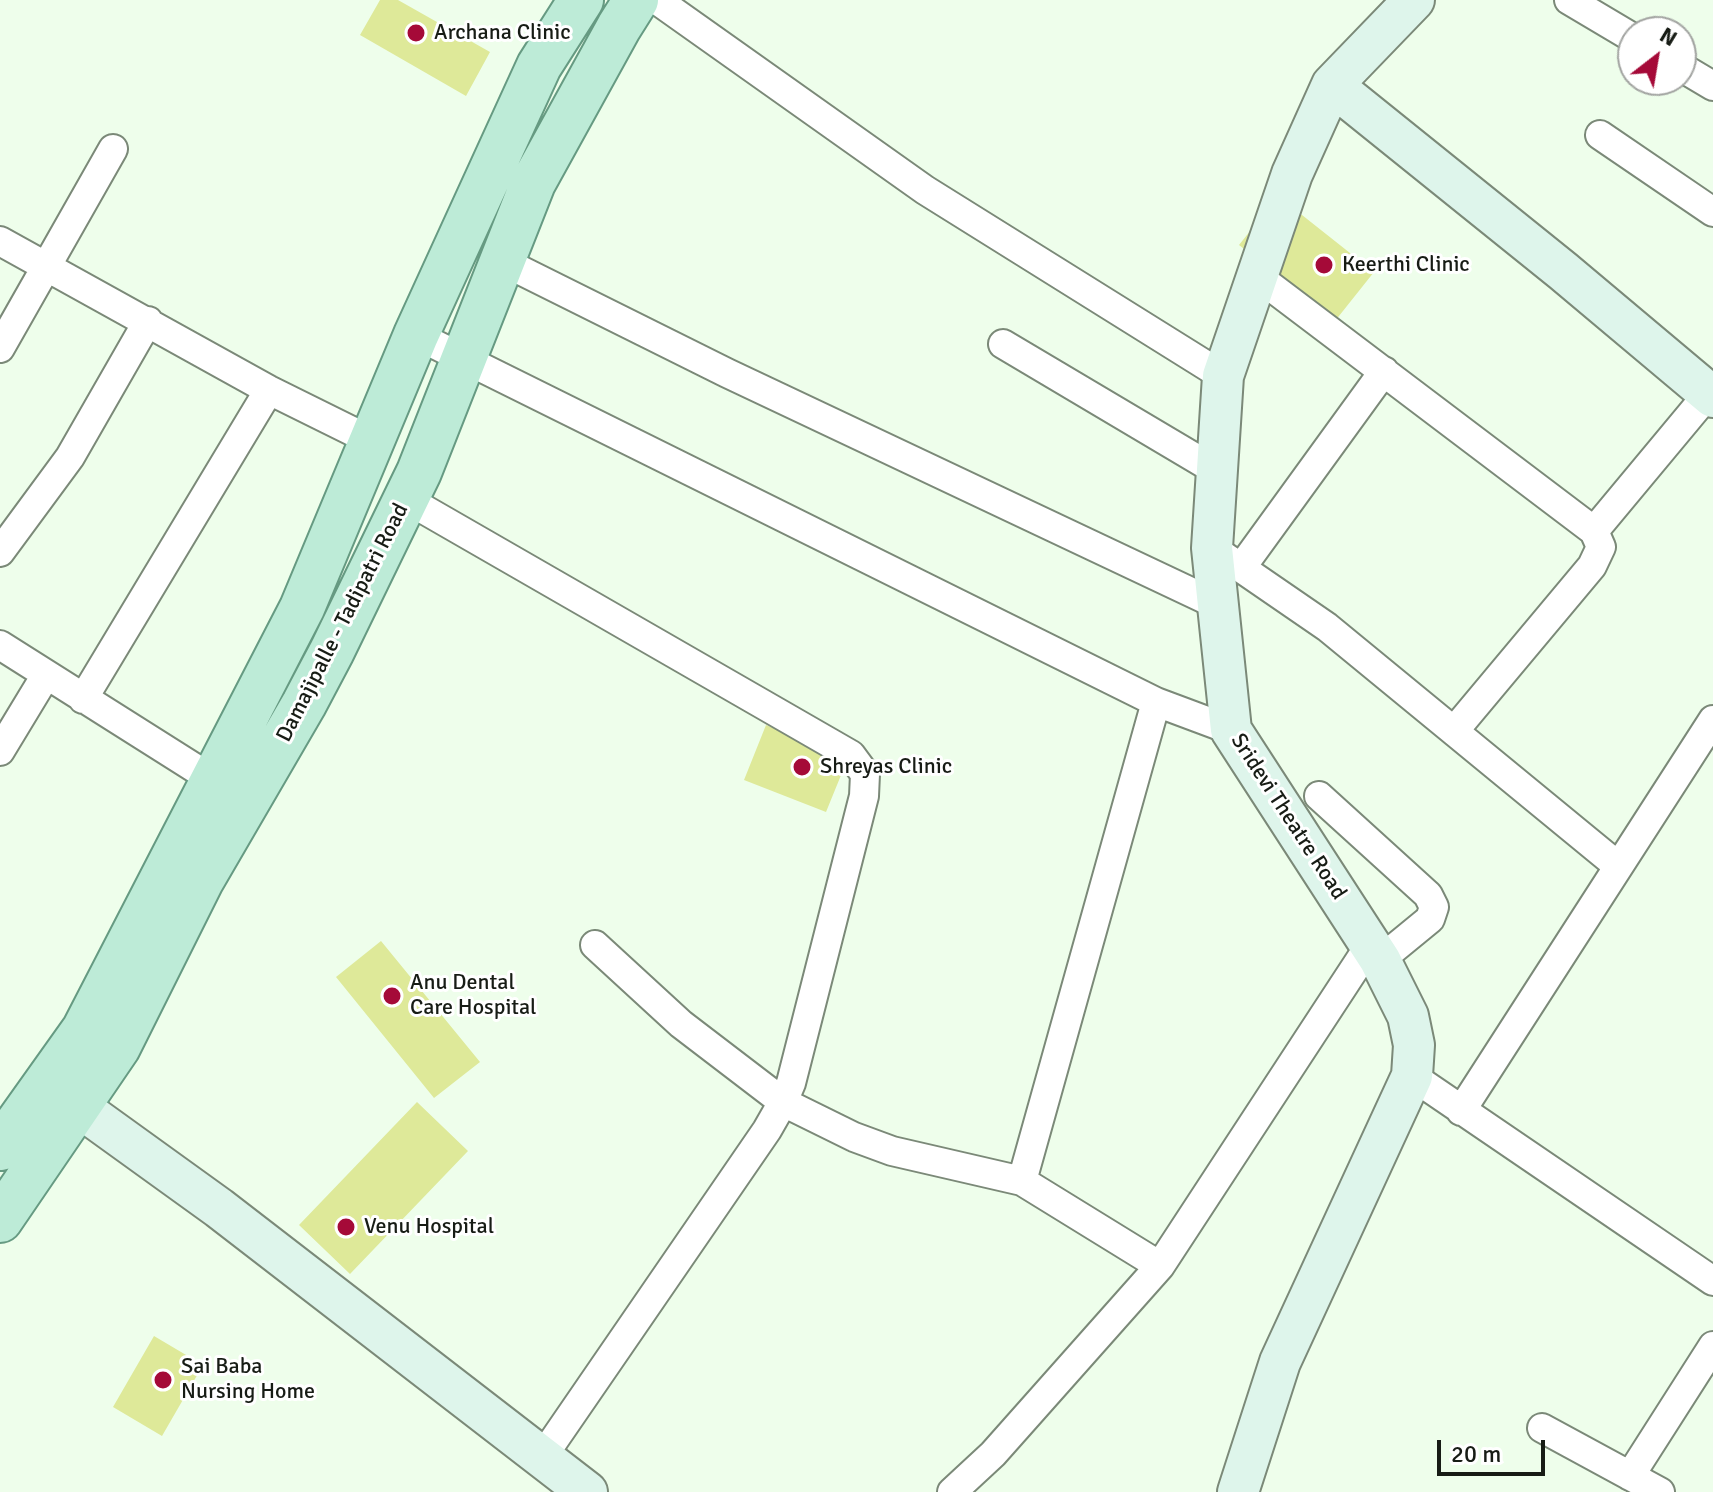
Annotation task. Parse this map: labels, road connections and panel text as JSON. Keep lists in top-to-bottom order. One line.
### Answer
{"streets":{"main road":["Damajipalle - Tadipatri Road"],"street":["Sridevi Theatre Road"]},"places":["Archana Clinic","Keerthi Clinic","Shreyas Clinic","Anu Dental Care Hospital","Venu Hospital","Sai Baba Nursing Home"],"scale_bar":"20 m","north":"top right"}
